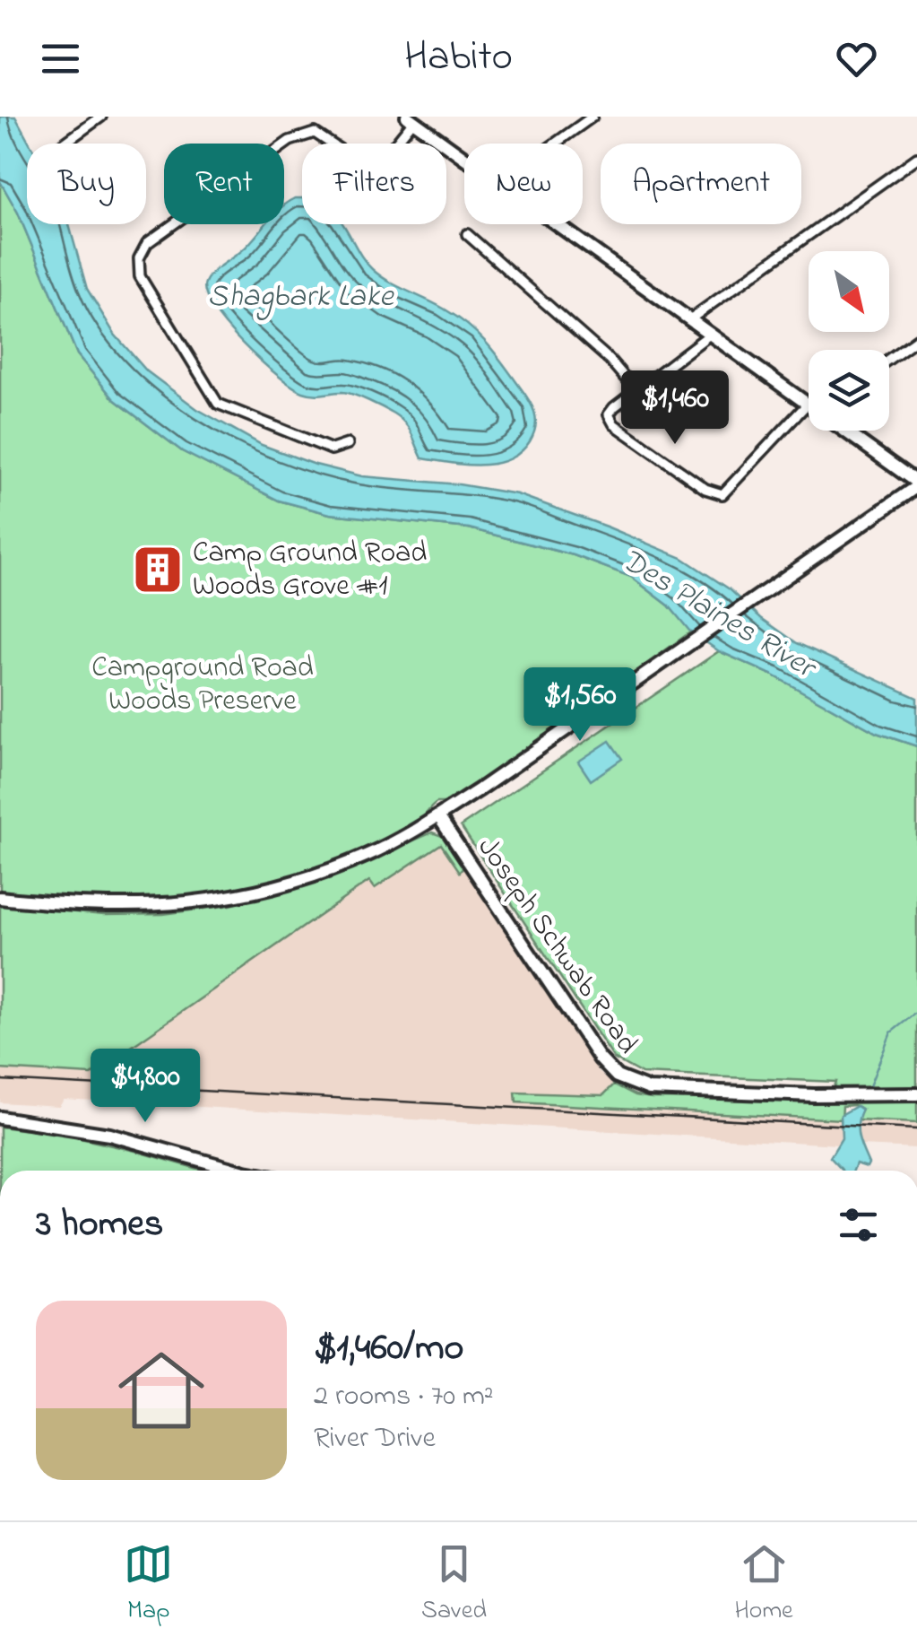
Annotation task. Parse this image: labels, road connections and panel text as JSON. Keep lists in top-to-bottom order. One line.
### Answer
{"streets":{"main road":["Joseph Schwab Road"]},"water":["Shagbark Lake","Des Plaines River"],"parks":["Campground Road Woods Preserve"],"places":{"building":["Camp Ground Road Woods Grove #1"]},"north":"bottom right","page":{"header":"Habito","chip":["Buy","Rent","Filters","New","Apartment"],"price":["$1,460","$1,560","$4,800"],"heading":"3 homes","list":[{"name":"$1,460/mo","note":"2 rooms · 70 m² · River Drive"}],"tabs":["Map","Saved","Home"]}}
